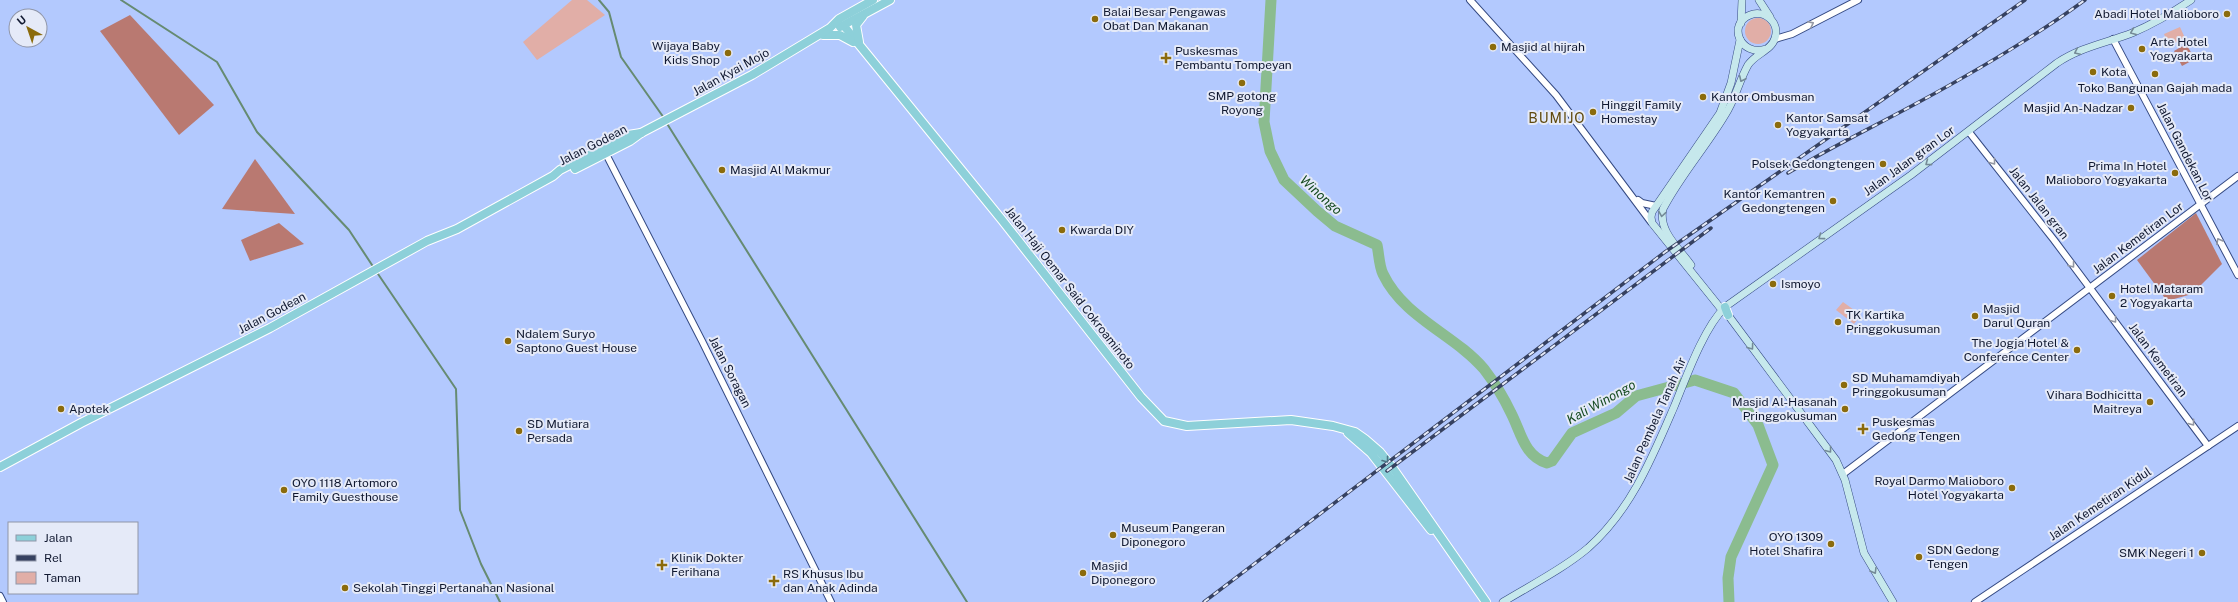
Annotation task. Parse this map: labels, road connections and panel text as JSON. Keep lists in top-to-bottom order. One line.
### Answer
{"streets":{"main road":["Jalan Kyai Mojo","Jalan Godean","Jalan Jalan gran Lor","Jalan Haji Oemar Said Cokroaminoto","Jalan Pembela Tanah Air"],"street":["Jalan Gandekan Lor","Jalan Jalan gran","Jalan Kemetiran Lor","Jalan Kemetiran","Jalan Soragan","Jalan Kemetiran Kidul"]},"crossings":[["Jalan Kyai Mojo","Jalan Godean"],["Jalan Kyai Mojo","Jalan Haji Oemar Said Cokroaminoto"],["Jalan Godean","Jalan Soragan"],["Jalan Gandekan Lor","Jalan Jalan gran Lor"],["Jalan Gandekan Lor","Jalan Kemetiran Lor"],["Jalan Jalan gran Lor","Jalan Jalan gran"],["Jalan Jalan gran Lor","Jalan Pembela Tanah Air"],["Jalan Jalan gran","Jalan Kemetiran Lor"],["Jalan Jalan gran","Jalan Kemetiran"],["Jalan Kemetiran Lor","Jalan Kemetiran"],["Jalan Kemetiran","Jalan Kemetiran Kidul"]],"one_way":["Jalan Jalan gran Lor","Jalan Jalan gran","Jalan Kemetiran"],"districts":["BUMIJO"],"water":["Winongo","Kali Winongo"],"places":{"other":["Abadi Hotel Malioboro","Balai Besar Pengawas Obat Dan Makanan","Masjid al hijrah","Arte Hotel Yogyakarta","Wijaya Baby Kids Shop","Kota","Toko Bangunan Gajah mada","SMP gotong Royong","Kantor Ombusman","Masjid An-Nadzar","Hinggil Family Homestay","Kantor Samsat Yogyakarta","Polsek Gedongtengen","Masjid Al Makmur","Prima In Hotel Malioboro Yogyakarta","Kantor Kemantren Gedongtengen","Kwarda DIY","Ismoyo","Hotel Mataram 2 Yogyakarta","Masjid Darul Quran","TK Kartika Pringgokusuman","Ndalem Suryo Saptono Guest House","The Jogja Hotel & Conference Center","SD Muhamamdiyah Pringgokusuman","Vihara Bodhicitta Maitreya","Apotek","Masjid Al-Hasanah Pringgokusuman","SD Mutiara Persada","Royal Darmo Malioboro Hotel Yogyakarta","OYO 1118 Artomoro Family Guesthouse","Museum Pangeran Diponegoro","OYO 1309 Hotel Shafira","SMK Negeri 1","SDN Gedong Tengen","Masjid Diponegoro","Sekolah Tinggi Pertanahan Nasional"],"health":["Puskesmas Pembantu Tompeyan","Puskesmas Gedong Tengen","Klinik Dokter Ferihana","RS Khusus Ibu dan Anak Adinda"]},"legend":["Jalan","Rel","Taman"],"north":"top left"}
